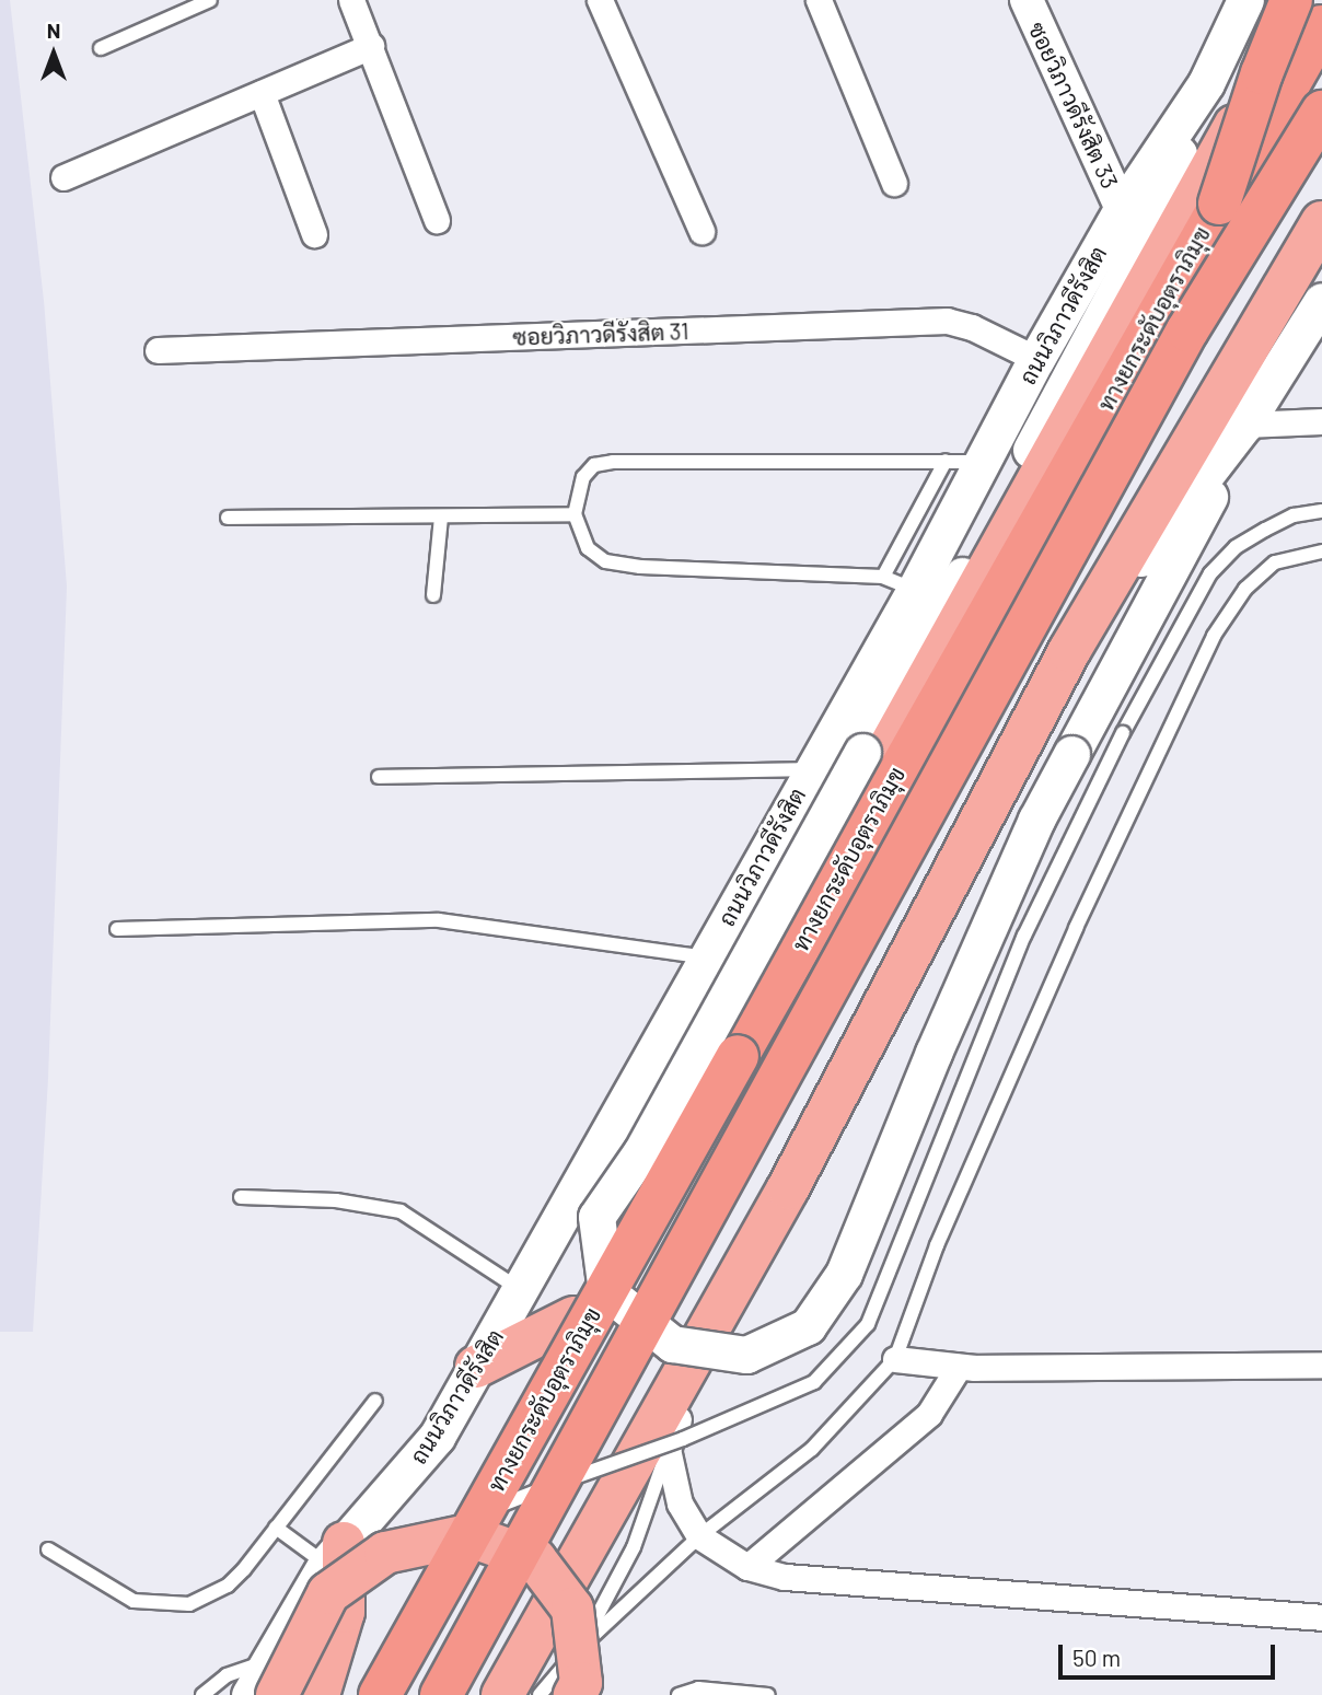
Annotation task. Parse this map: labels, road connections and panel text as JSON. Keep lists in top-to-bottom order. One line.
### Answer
{"streets":{"highway":["ทางยกระดับอุตราภิมุข"],"main road":["ถนนวิภาวดีรังสิต"],"street":["ซอยวิภาวดีรังสิต 33","ซอยวิภาวดีรังสิต 31"]},"crossings":[["ซอยวิภาวดีรังสิต 33","ถนนวิภาวดีรังสิต"],["ถนนวิภาวดีรังสิต","ซอยวิภาวดีรังสิต 31"]],"scale_bar":"50 m","north":"top"}
